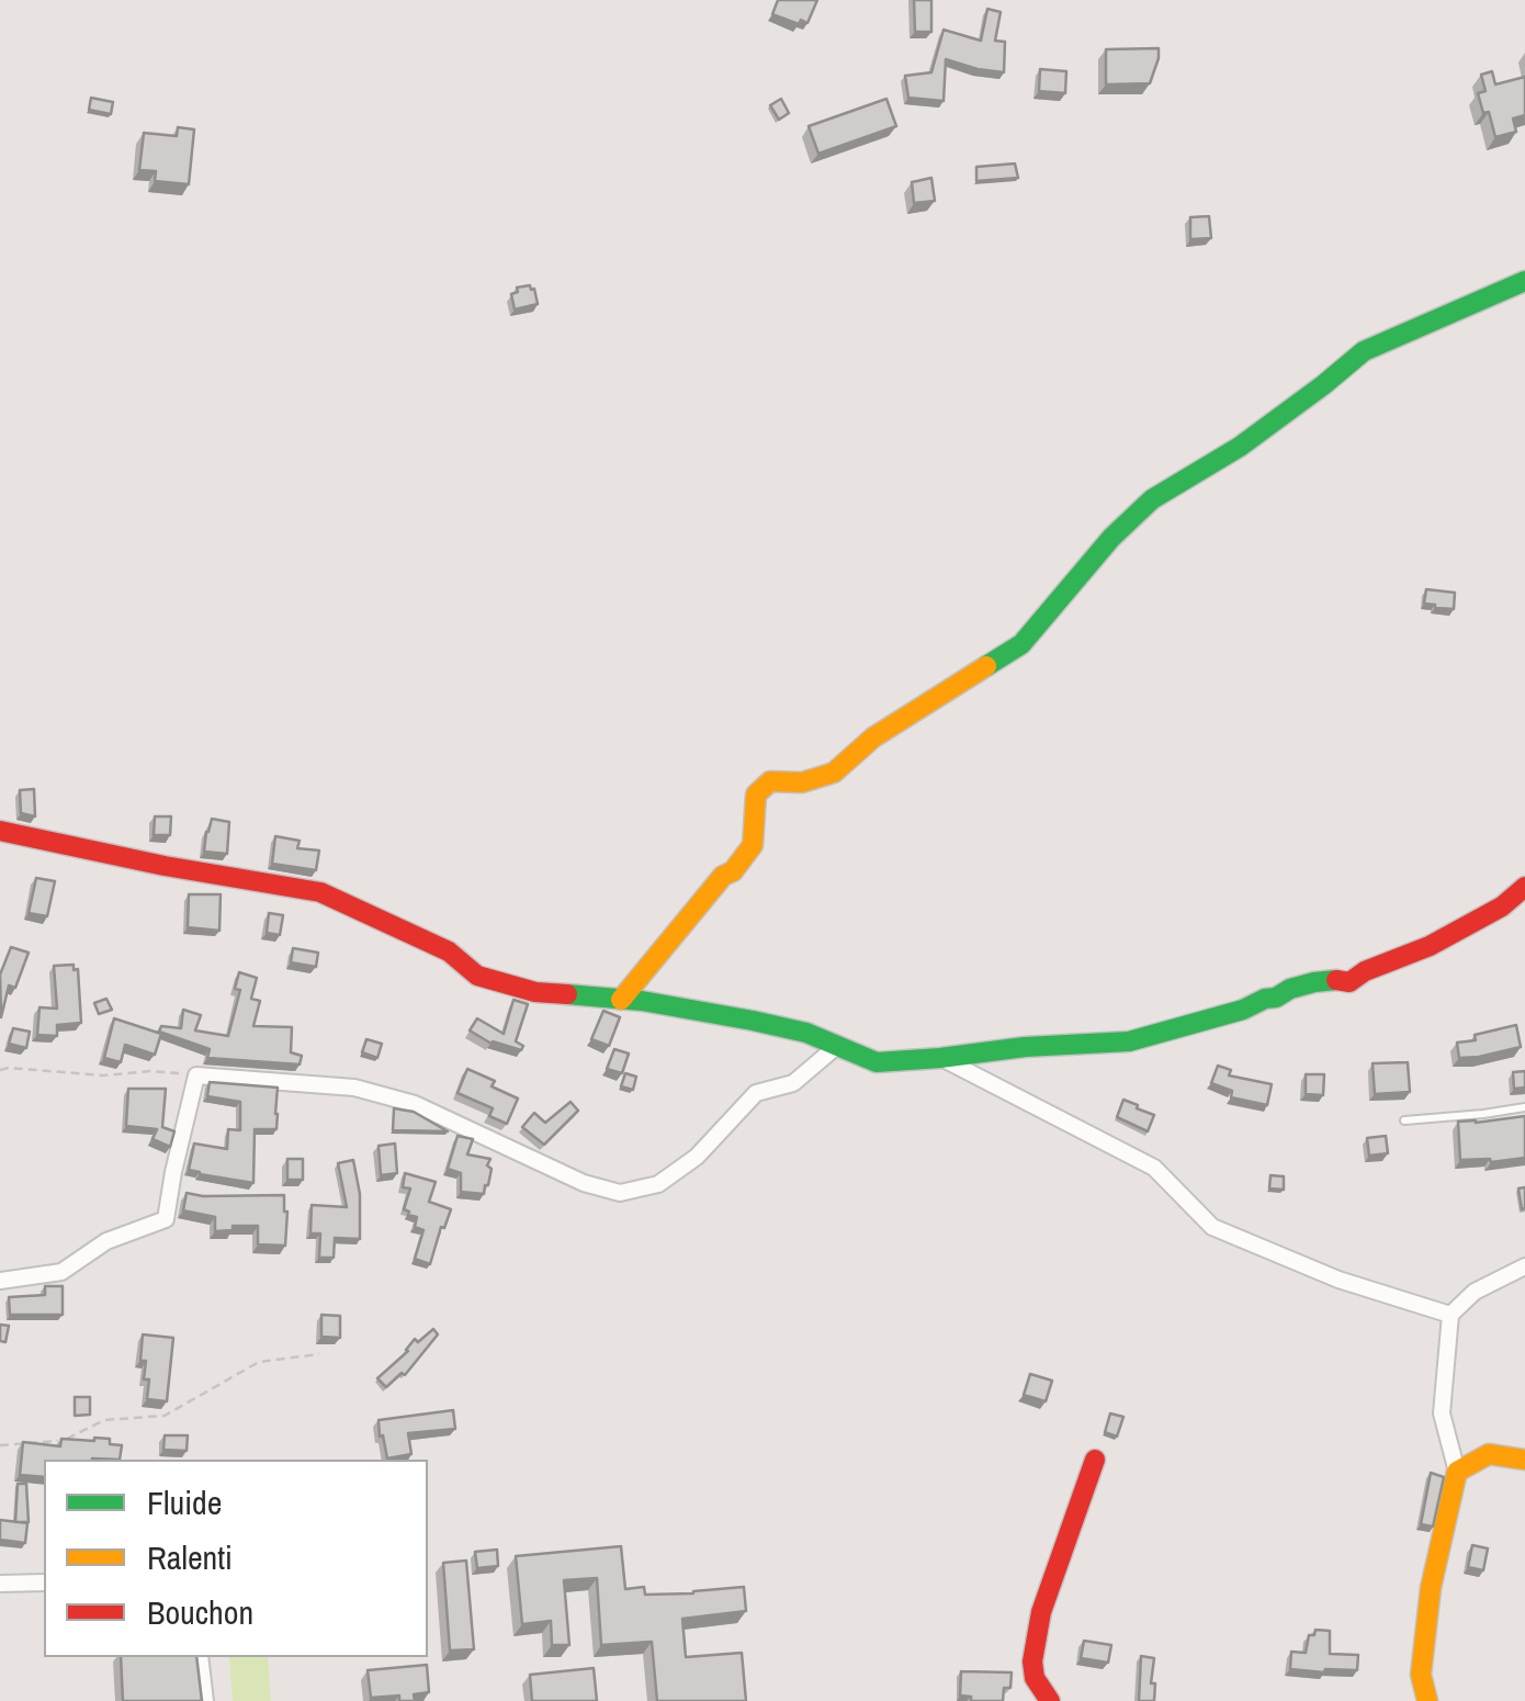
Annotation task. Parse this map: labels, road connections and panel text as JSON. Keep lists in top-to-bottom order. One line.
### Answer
{"legend":["Fluide","Ralenti","Bouchon"]}
